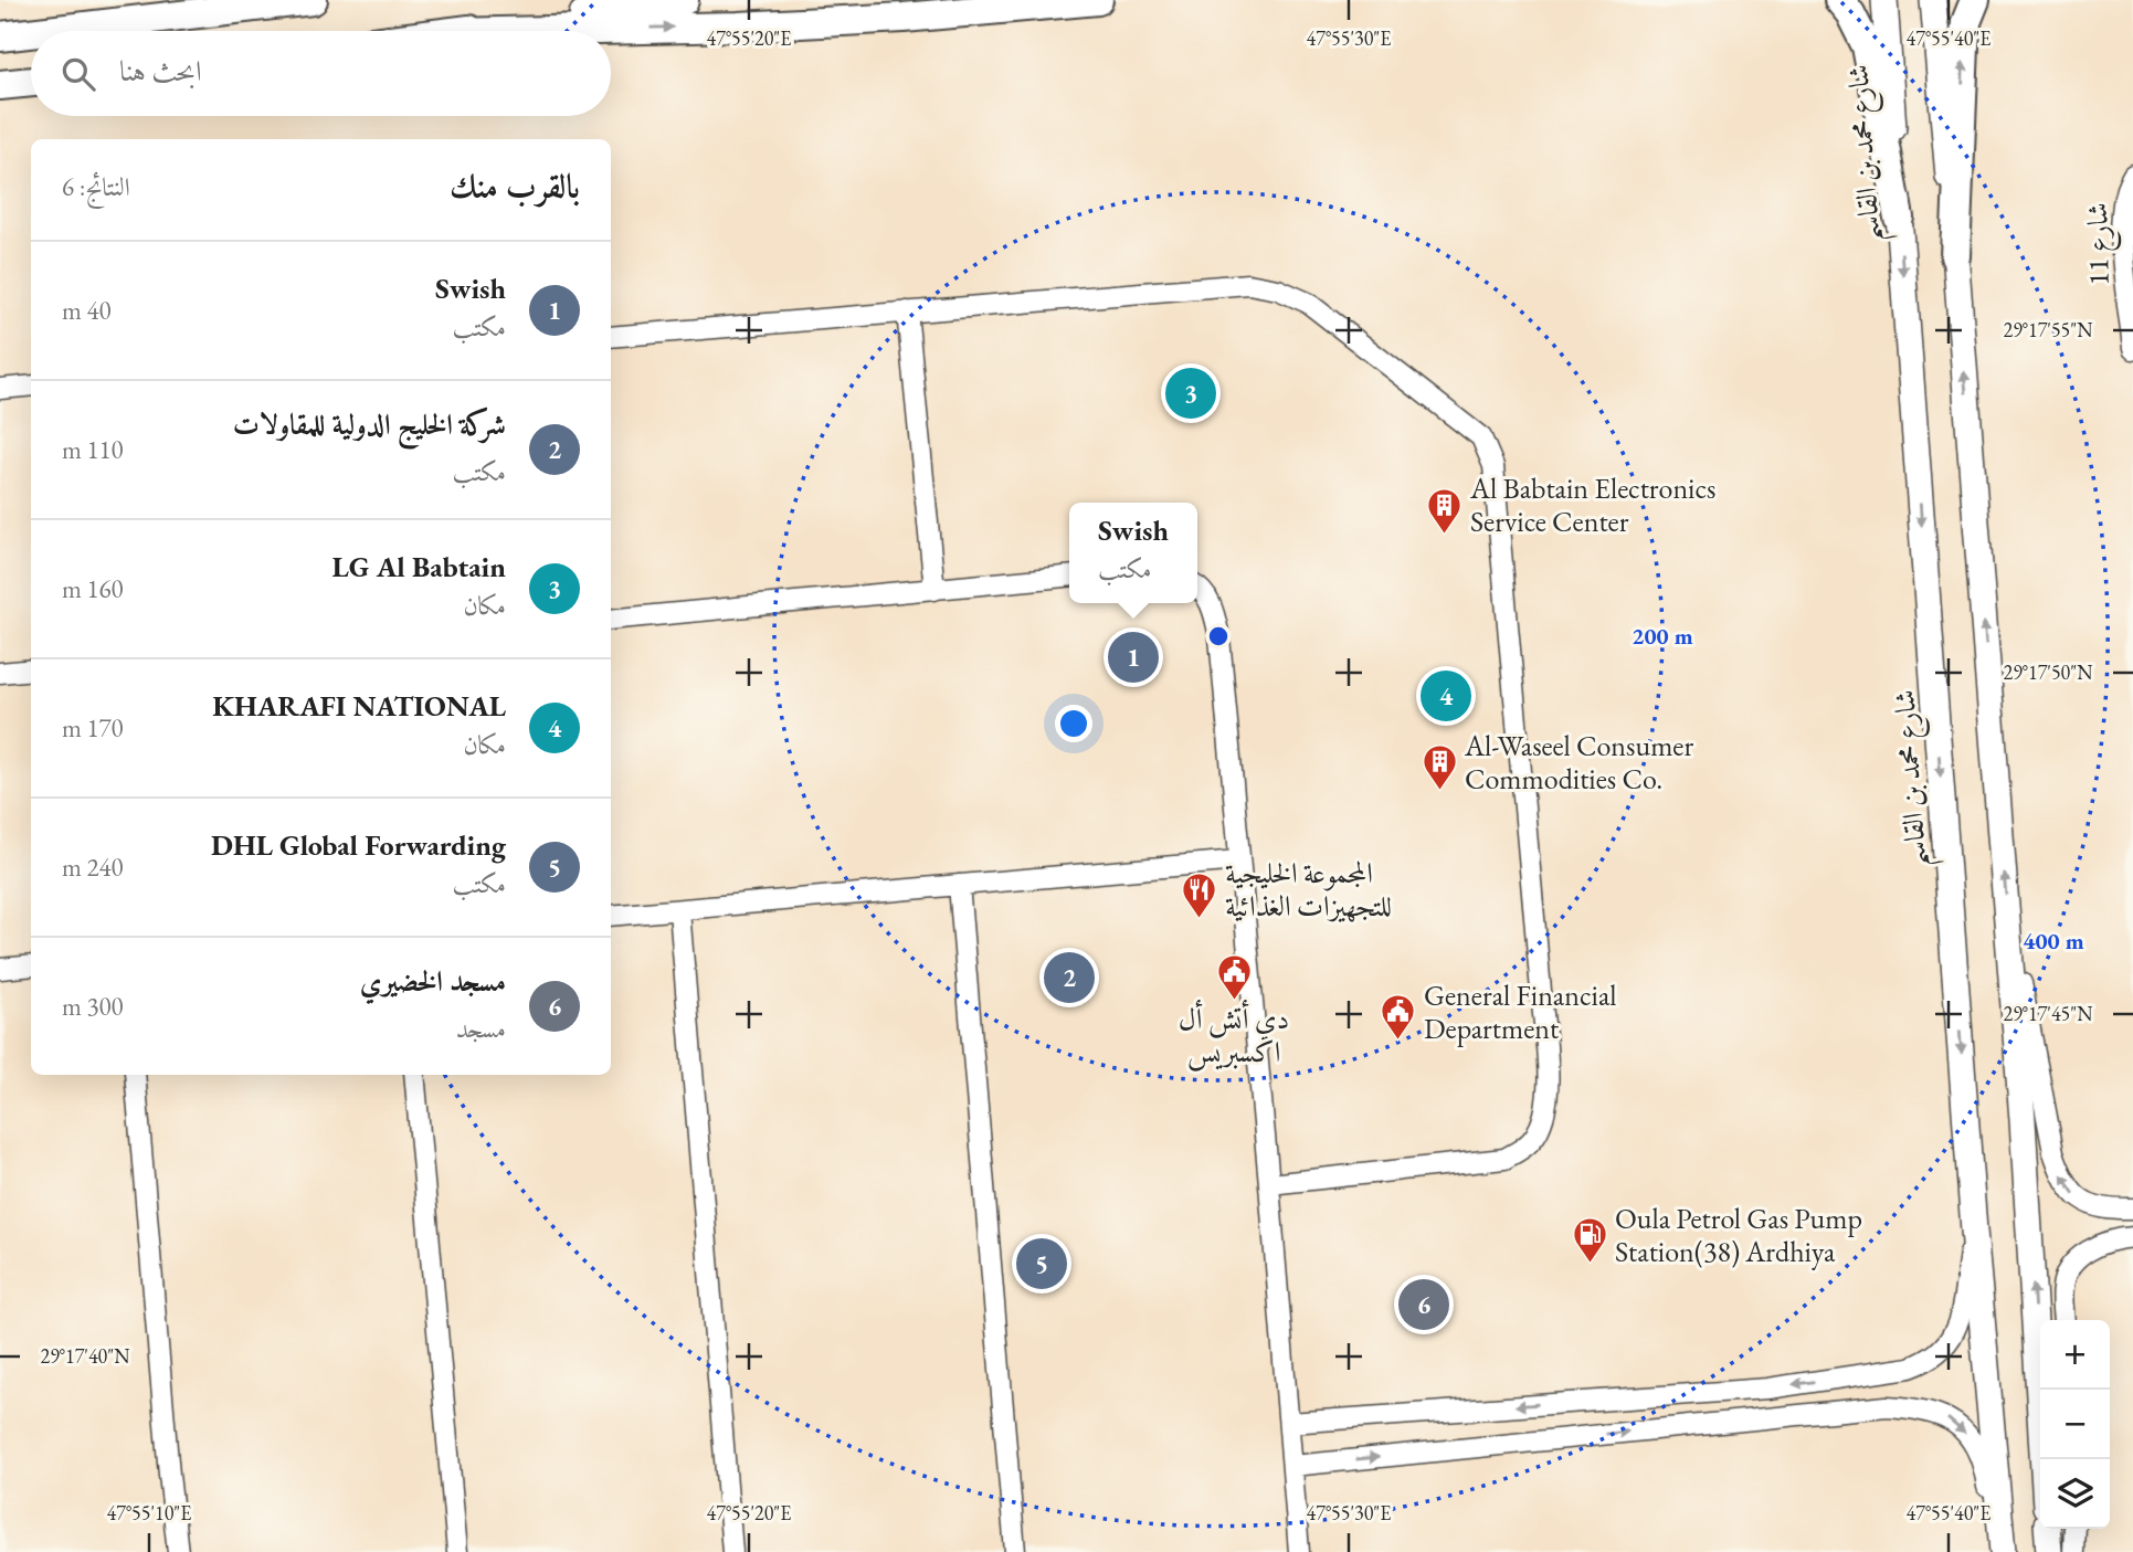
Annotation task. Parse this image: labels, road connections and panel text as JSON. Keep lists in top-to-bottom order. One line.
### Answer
{"streets":{"main road":["شارع محمد بن القاسم"],"street":["شارع 11"]},"places":{"building":["Al Babtain Electronics Service Center","Al-Waseel Consumer Commodities Co."],"restaurant":["المجموعة الخليجية للتجهيزات الغذائية"],"public building":["دي أتش أل اكسبريس","General Financial Department"],"fuel station":["Oula Petrol Gas Pump Station(38) Ardhiya"]},"page":{"search":"ابحث هنا","heading":["بالقرب منك","النتائج: 6"],"list":[{"mark":"1","name":"Swish","note":"مكتب","value":"40 m"},{"mark":"2","name":"شركة الخليج الدولية للمقاولات","note":"مكتب","value":"110 m"},{"mark":"3","name":"LG Al Babtain","note":"مكان","value":"160 m"},{"mark":"4","name":"KHARAFI NATIONAL","note":"مكان","value":"170 m"},{"mark":"5","name":"DHL Global Forwarding","note":"مكتب","value":"240 m"},{"mark":"6","name":"مسجد الخضيري","note":"مسجد","value":"300 m"}],"pins":["3","1","4","2","5","6"],"popup":["Swish","مكتب"],"map_buttons":["+","−"]},"coordinates":["47°55'20\"E","47°55'30\"E","47°55'40\"E","29°17'55\"N","29°17'50\"N","29°17'45\"N","29°17'40\"N","47°55'10\"E"],"rings":["200 m","400 m"]}
